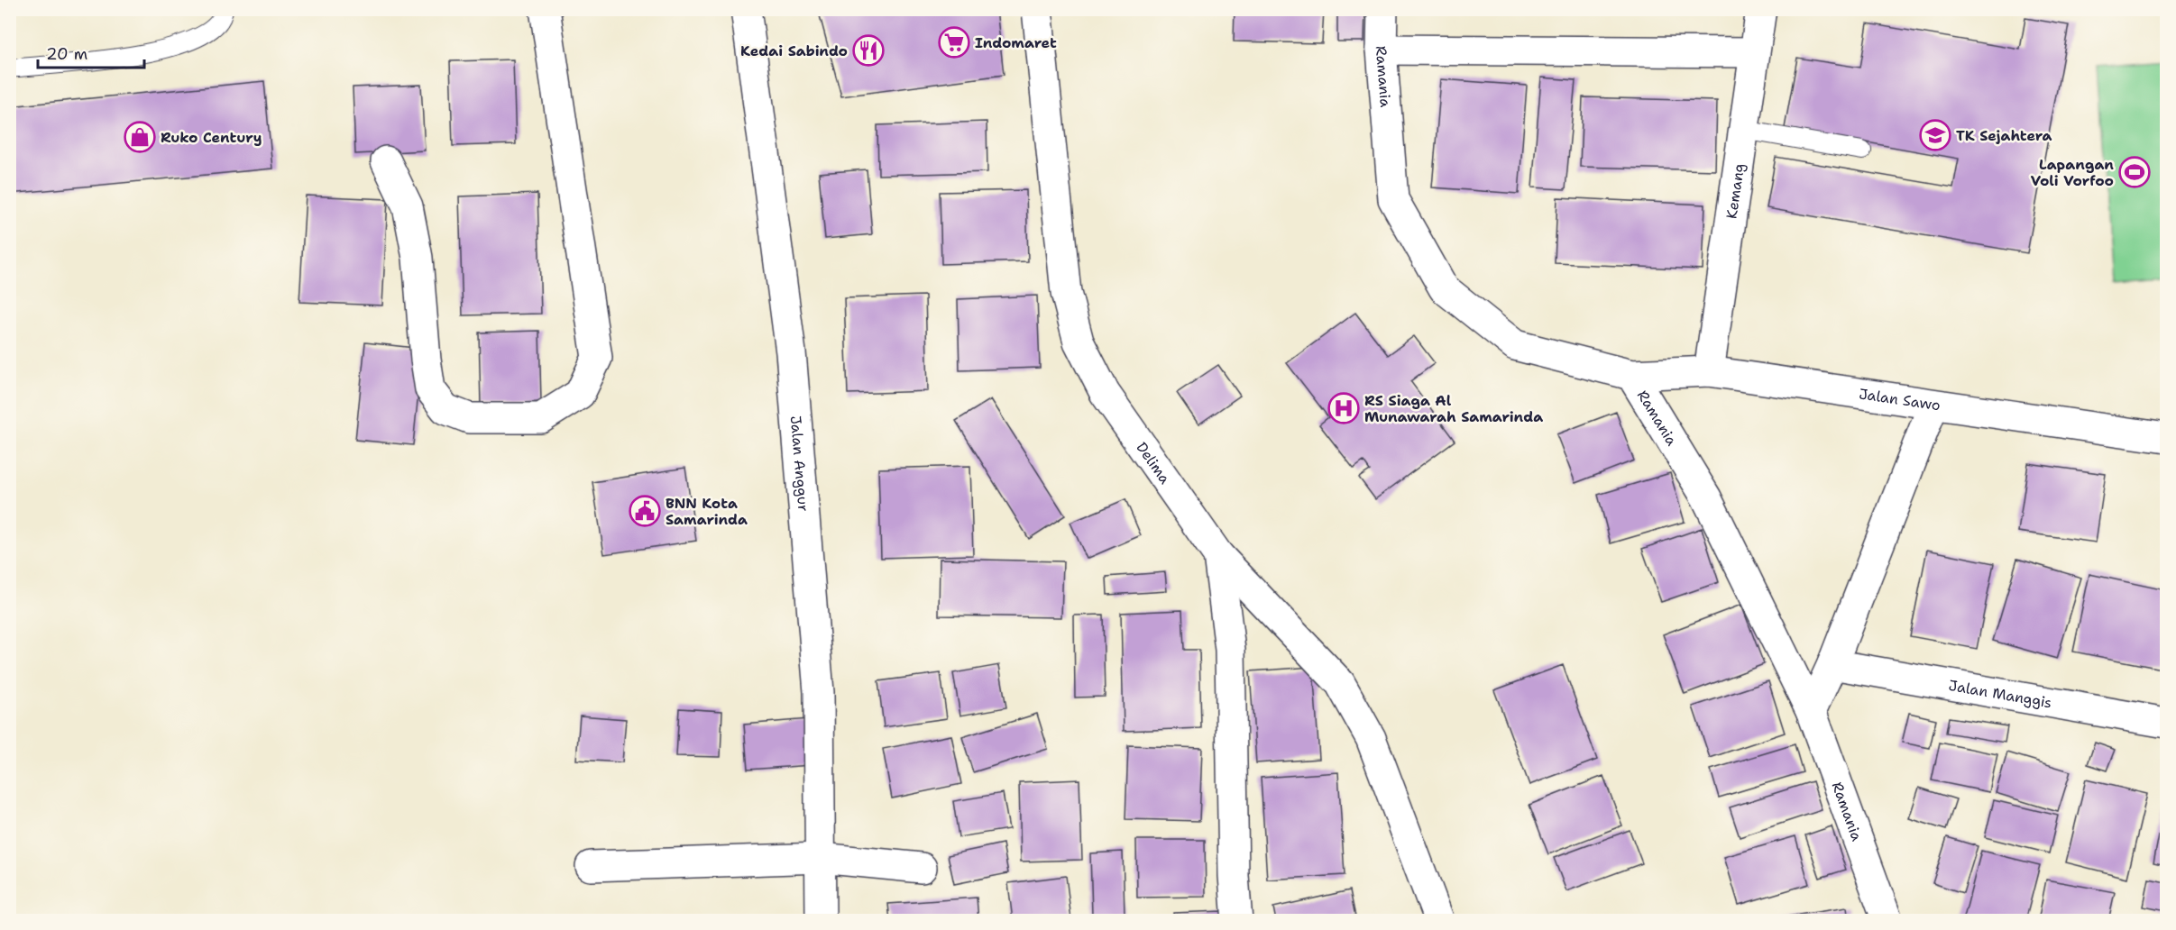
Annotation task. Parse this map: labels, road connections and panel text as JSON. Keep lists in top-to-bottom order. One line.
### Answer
{"streets":{"street":["Ramania","Kemang","Jalan Sawo","Delima","Jalan Anggur","Jalan Manggis"]},"crossings":[["Ramania","Jalan Sawo"],["Kemang","Jalan Sawo"]],"places":{"supermarket":["Indomaret"],"restaurant":["Kedai Sabindo"],"school or university":["TK Sejahtera"],"shop":["Ruko Century"],"sports":["Lapangan Voli Vorfoo"],"hospital":["RS Siaga Al Munawarah Samarinda"],"public building":["BNN Kota Samarinda"]},"scale_bar":"20 m"}
